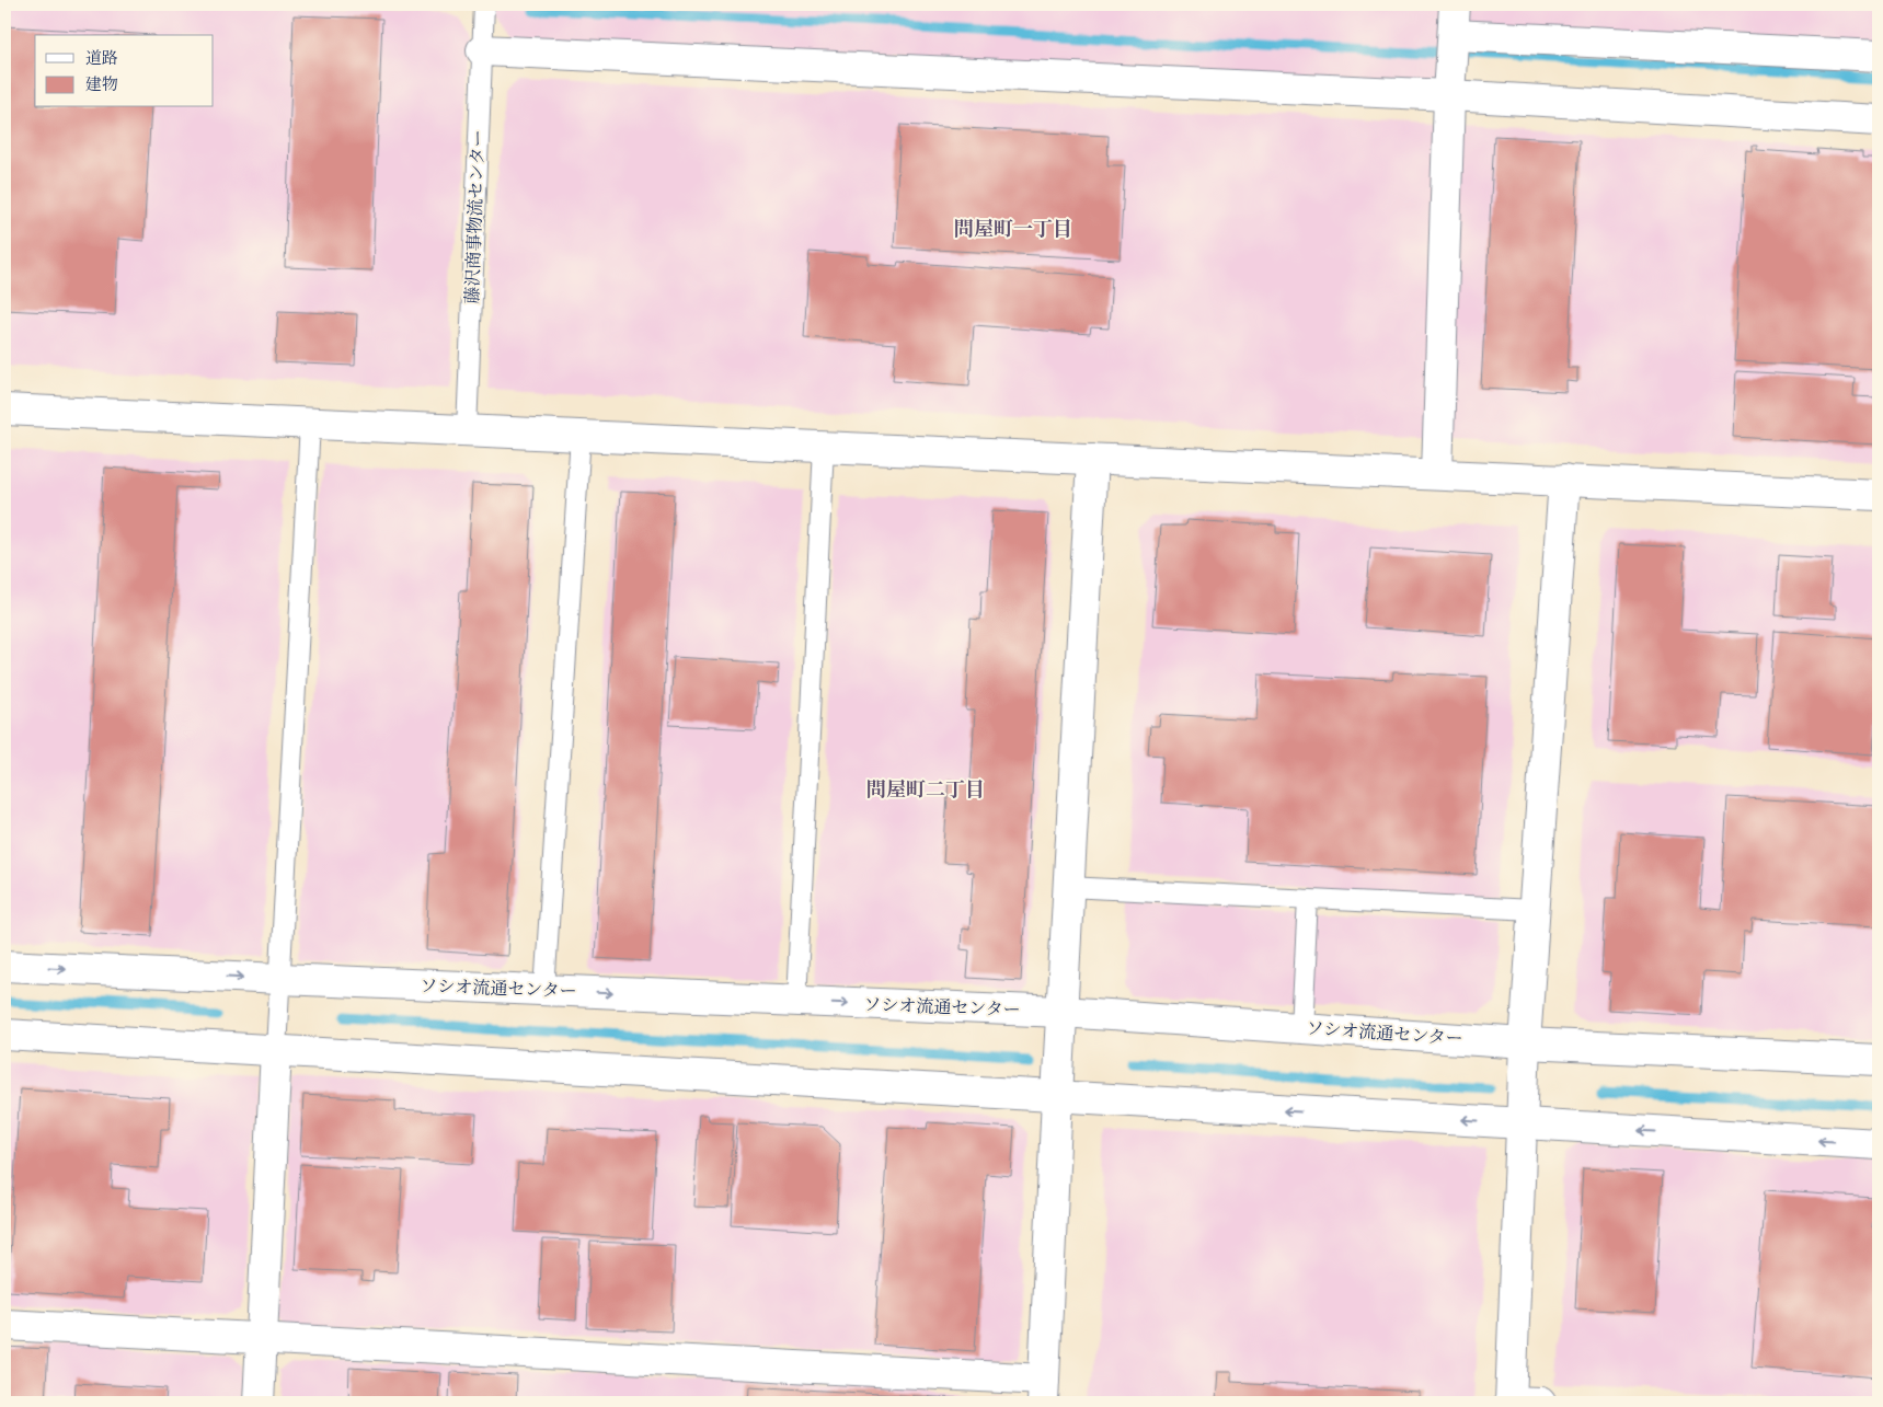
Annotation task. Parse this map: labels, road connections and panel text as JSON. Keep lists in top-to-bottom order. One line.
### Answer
{"streets":{"street":["ソシオ流通センター"],"lane":["藤沢商事物流センター"]},"districts":["問屋町一丁目","問屋町二丁目"],"legend":["道路","建物"]}
